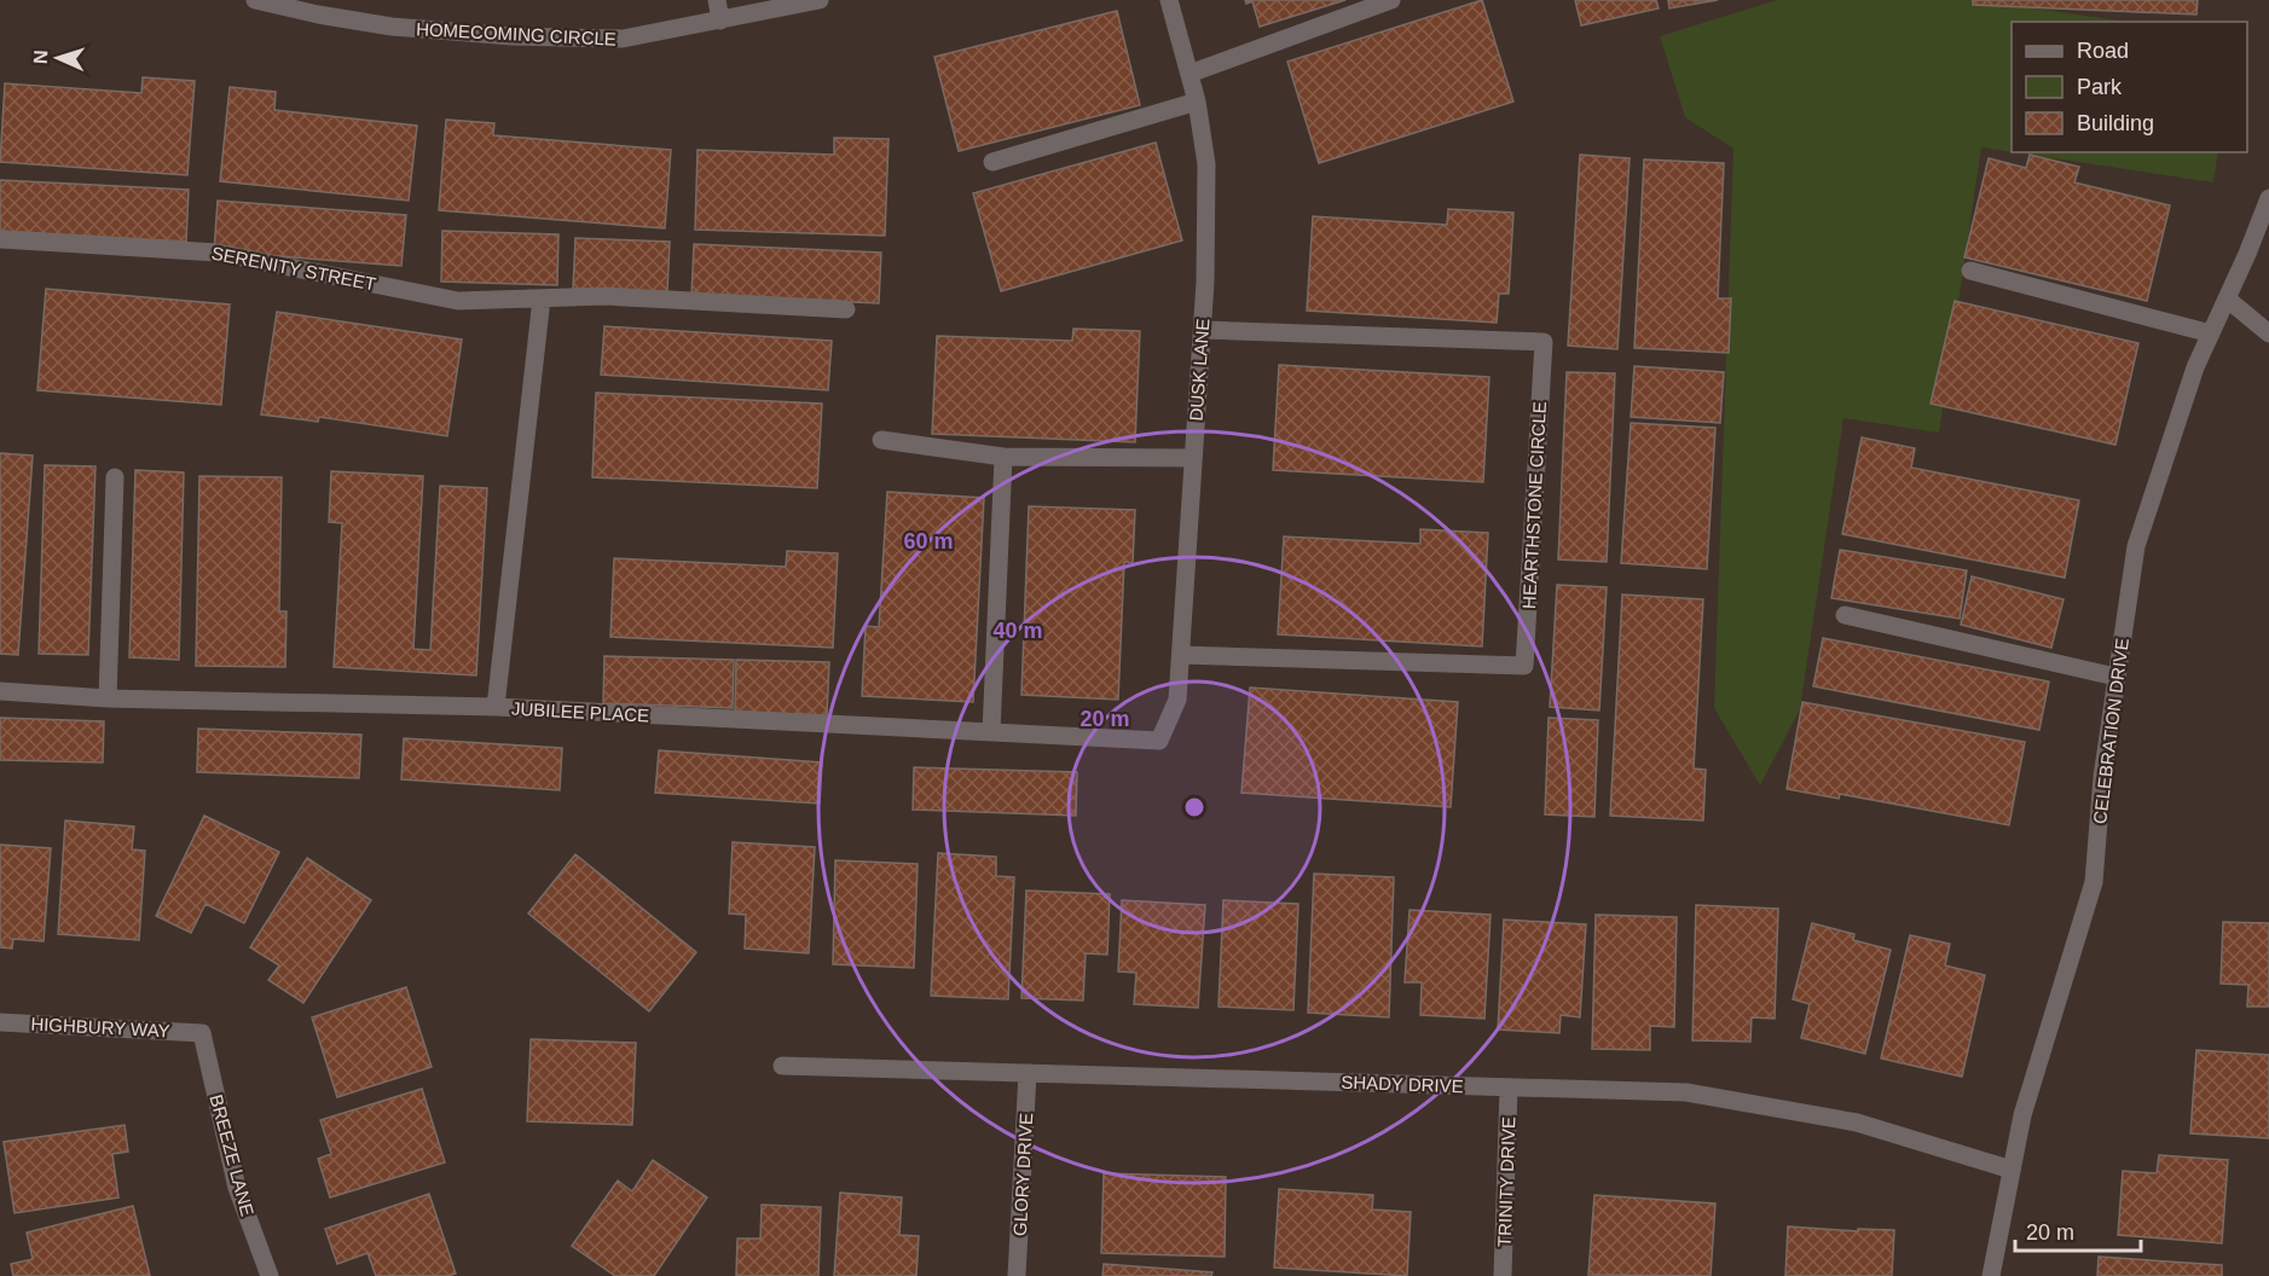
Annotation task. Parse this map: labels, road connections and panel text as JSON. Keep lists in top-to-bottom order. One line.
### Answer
{"streets":{"street":["HOMECOMING CIRCLE","SERENITY STREET","DUSK LANE","HEARTHSTONE CIRCLE","JUBILEE PLACE","CELEBRATION DRIVE","HIGHBURY WAY","SHADY DRIVE","BREEZE LANE","GLORY DRIVE","TRINITY DRIVE"]},"crossings":[["DUSK LANE","HEARTHSTONE CIRCLE"],["DUSK LANE","JUBILEE PLACE"],["CELEBRATION DRIVE","SHADY DRIVE"],["HIGHBURY WAY","BREEZE LANE"],["SHADY DRIVE","GLORY DRIVE"],["SHADY DRIVE","TRINITY DRIVE"]],"legend":["Road","Park","Building"],"scale_bar":"20 m","north":"left","rings":["60 m","40 m","20 m"]}
